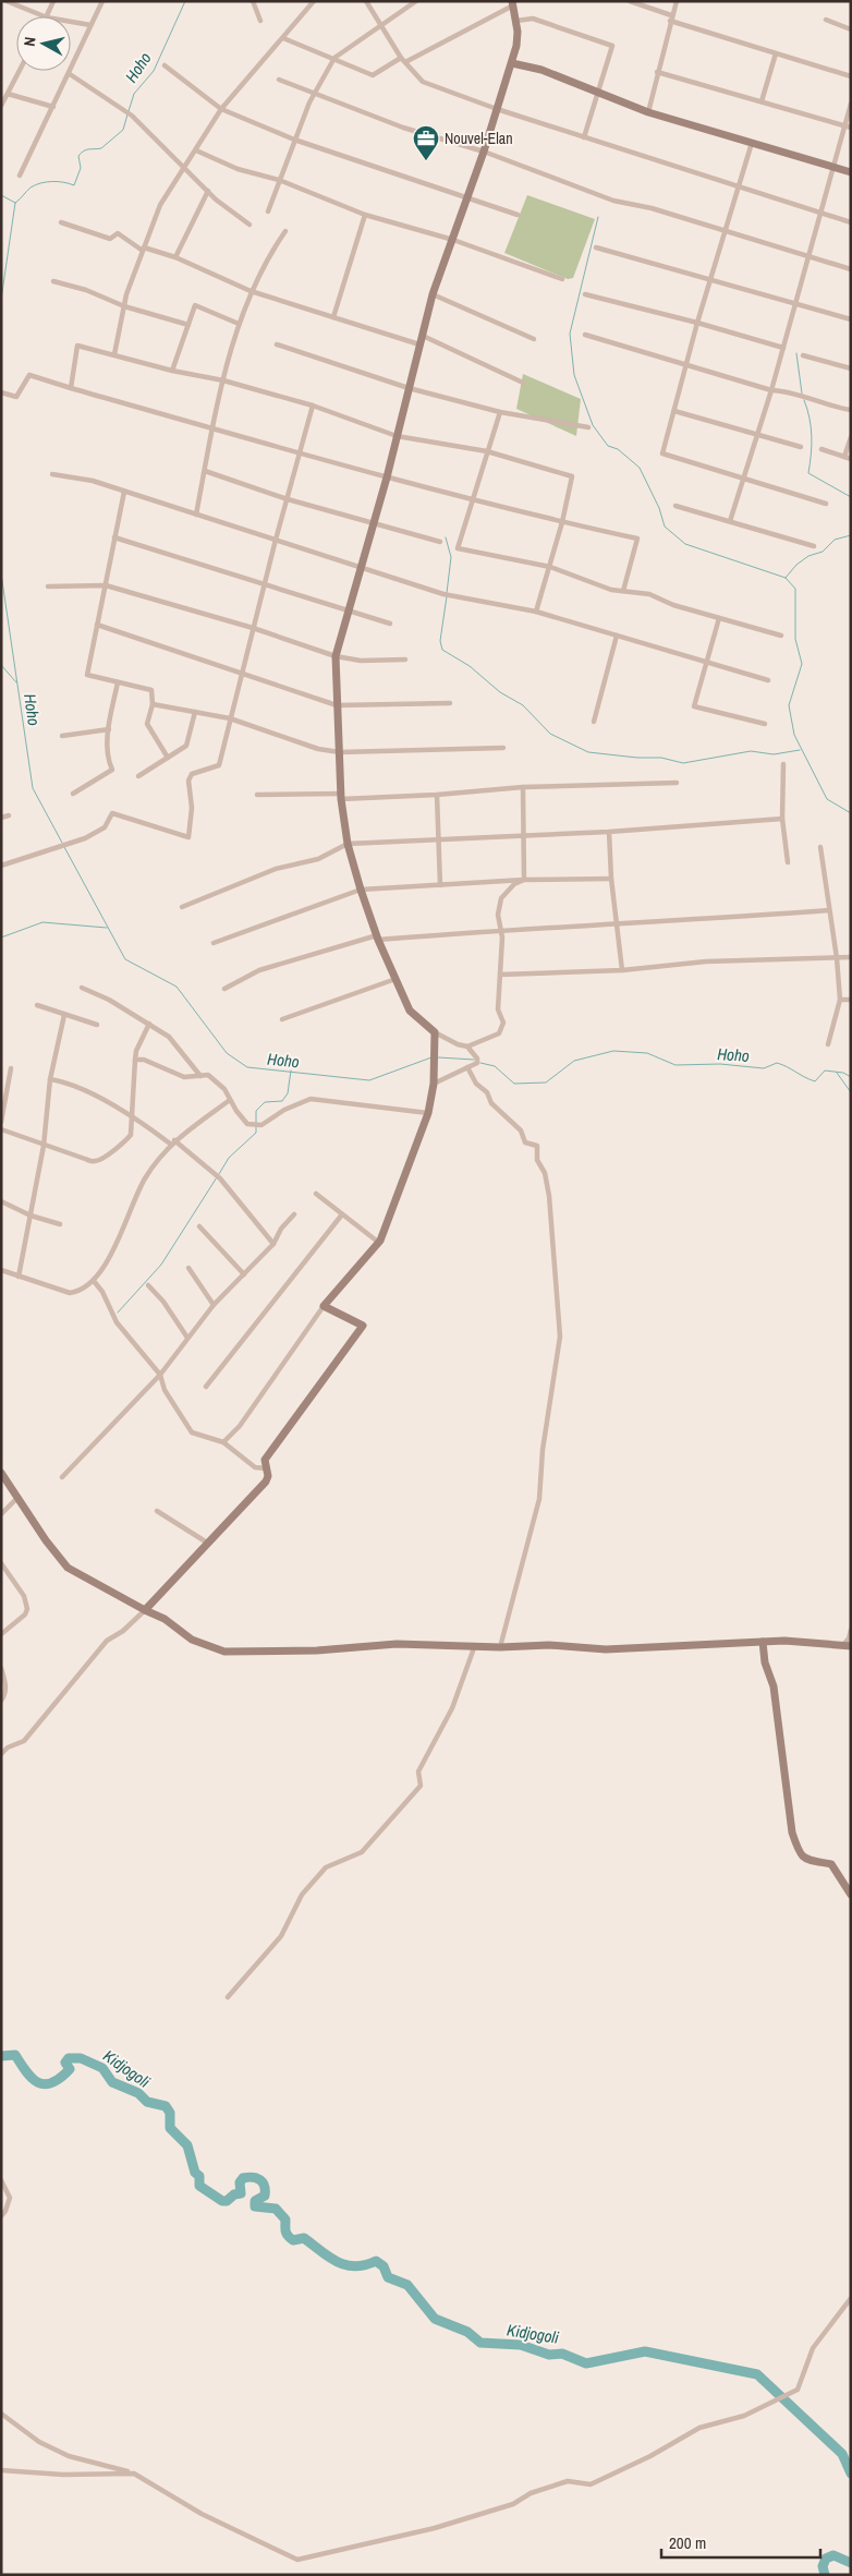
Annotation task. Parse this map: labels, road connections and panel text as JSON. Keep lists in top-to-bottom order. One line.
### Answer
{"water":["Hoho","Kidjogoli"],"places":{"office":["Nouvel-Elan"]},"scale_bar":"200 m","north":"left"}
